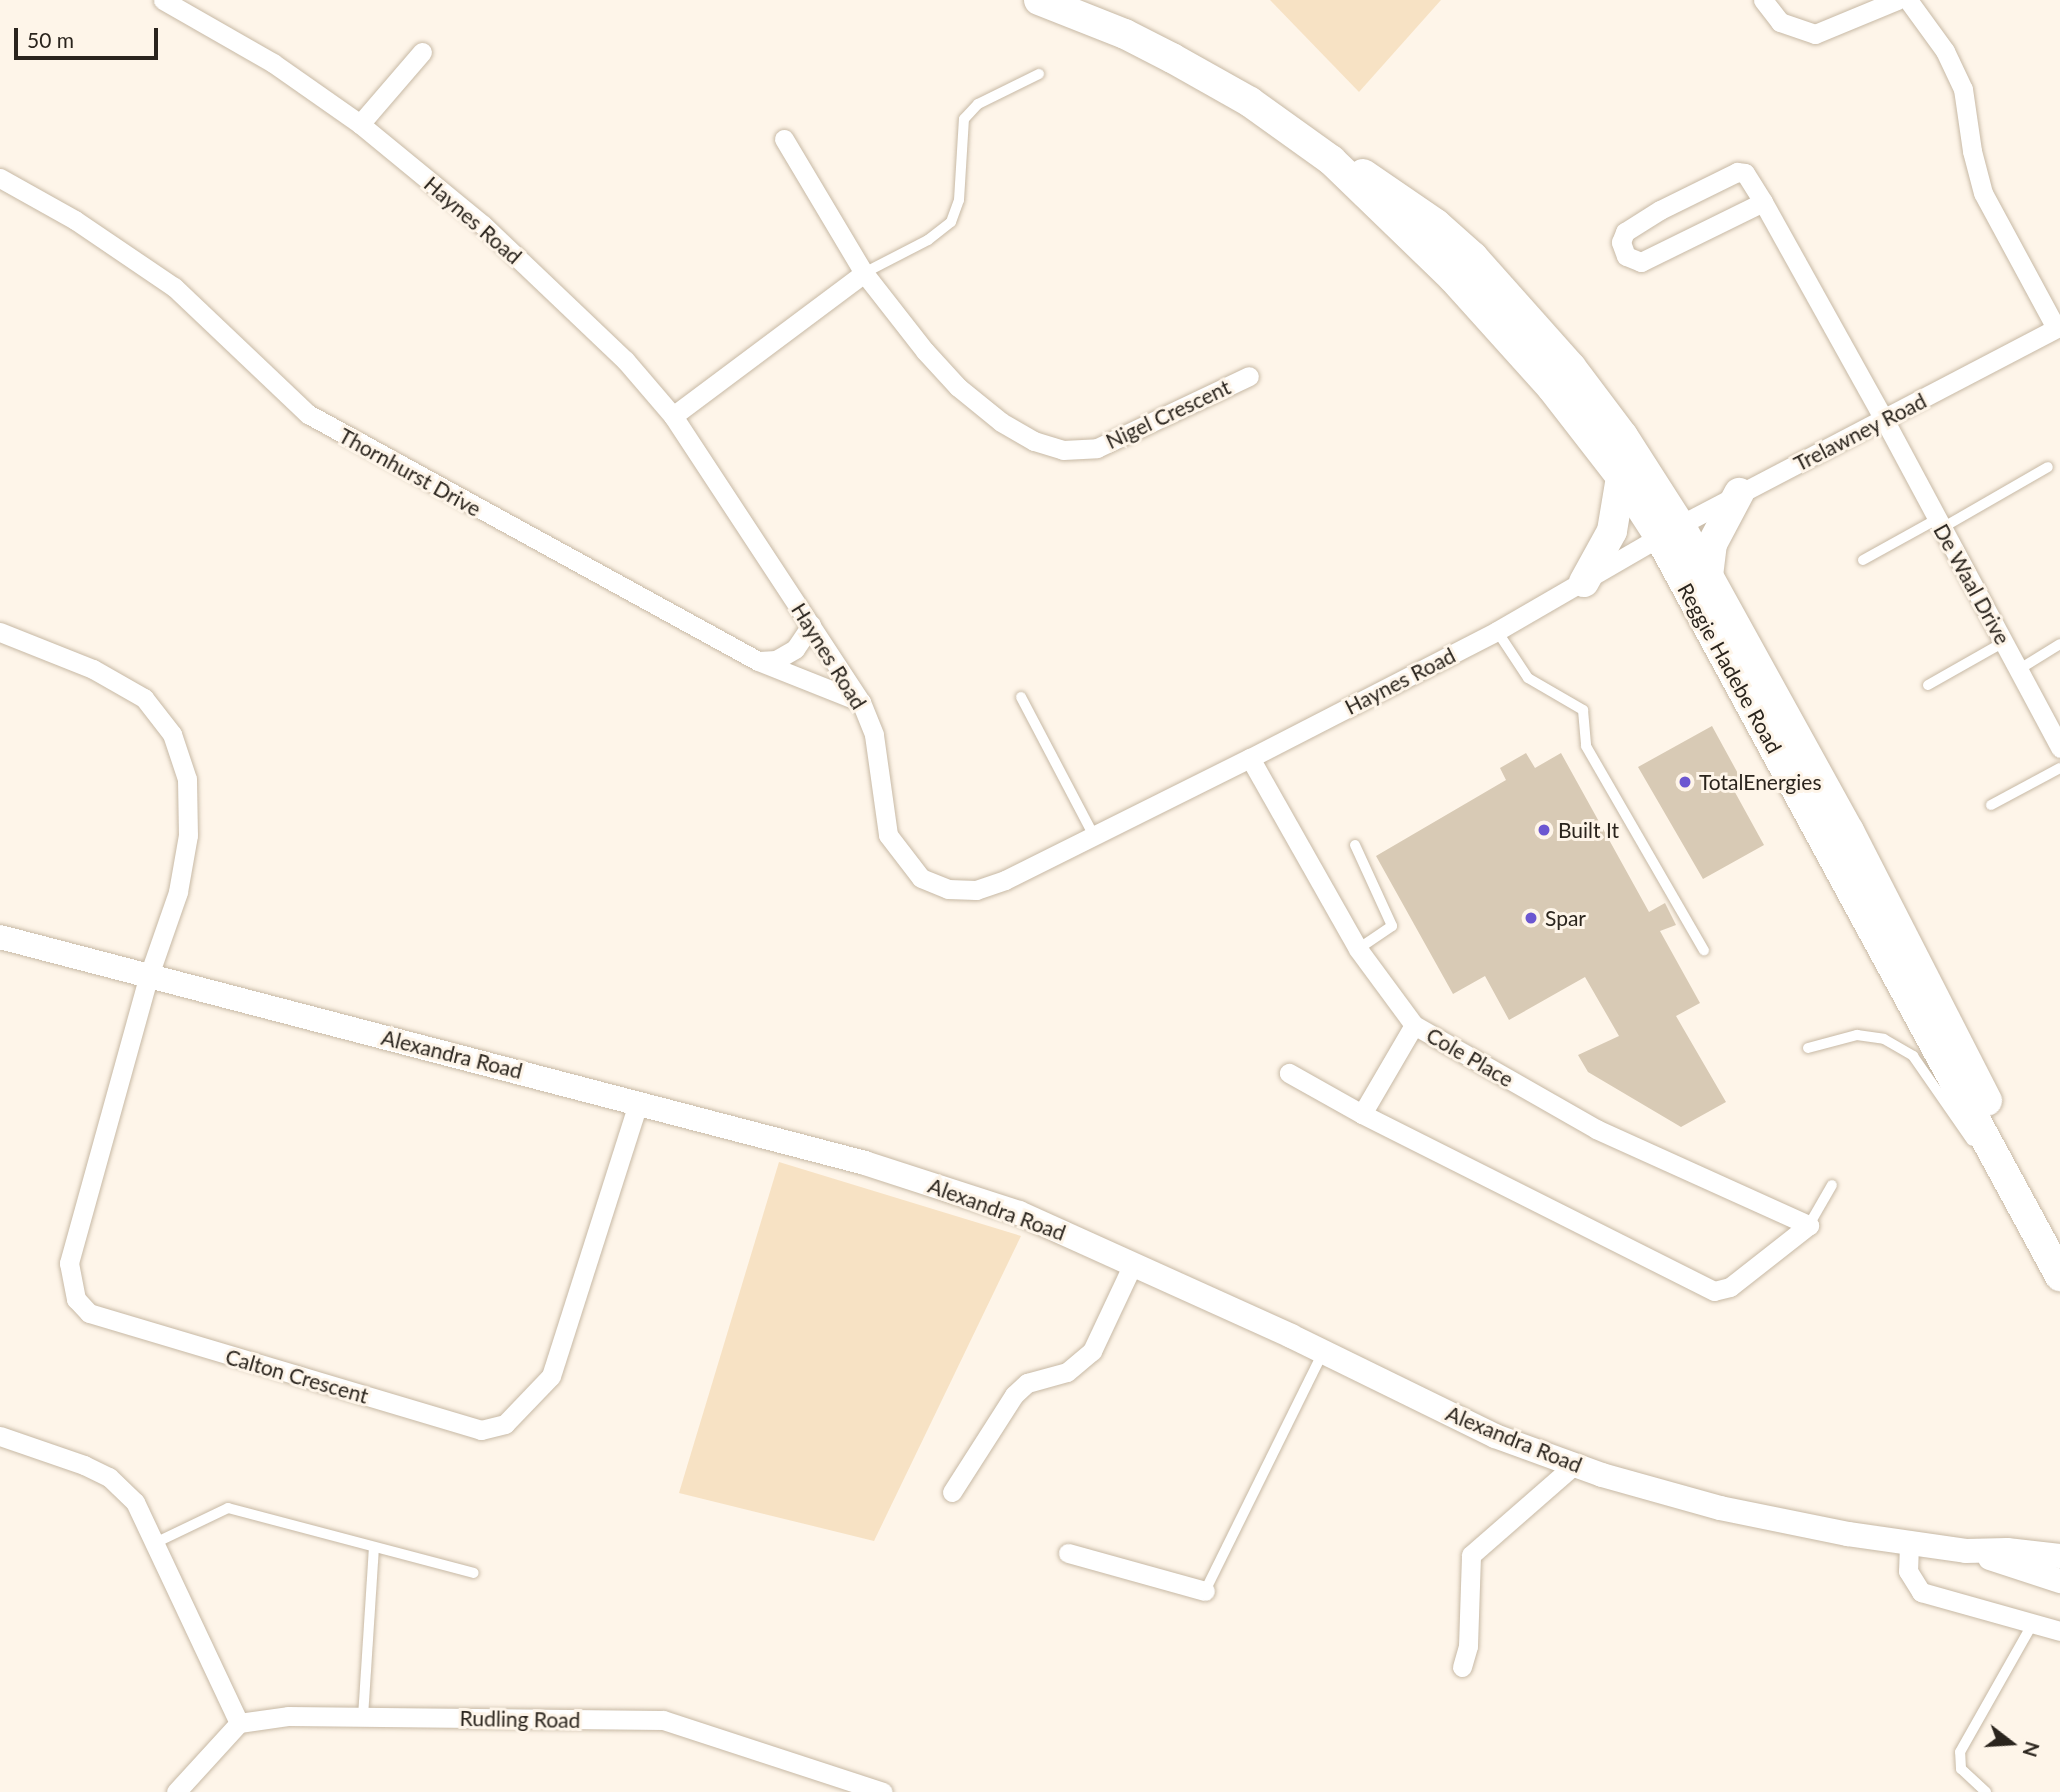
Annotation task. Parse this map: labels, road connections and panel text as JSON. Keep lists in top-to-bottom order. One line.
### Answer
{"streets":{"main road":["Reggie Hadebe Road"],"street":["Haynes Road","Nigel Crescent","Trelawney Road","Thornhurst Drive","De Waal Drive","Alexandra Road","Cole Place","Calton Crescent","Rudling Road"]},"crossings":[["Haynes Road","Trelawney Road"],["Haynes Road","Thornhurst Drive"],["Haynes Road","Reggie Hadebe Road"],["Haynes Road","Cole Place"],["Trelawney Road","De Waal Drive"],["Trelawney Road","Reggie Hadebe Road"],["Alexandra Road","Calton Crescent"]],"places":["TotalEnergies","Built It","Spar"],"scale_bar":"50 m","north":"right"}
